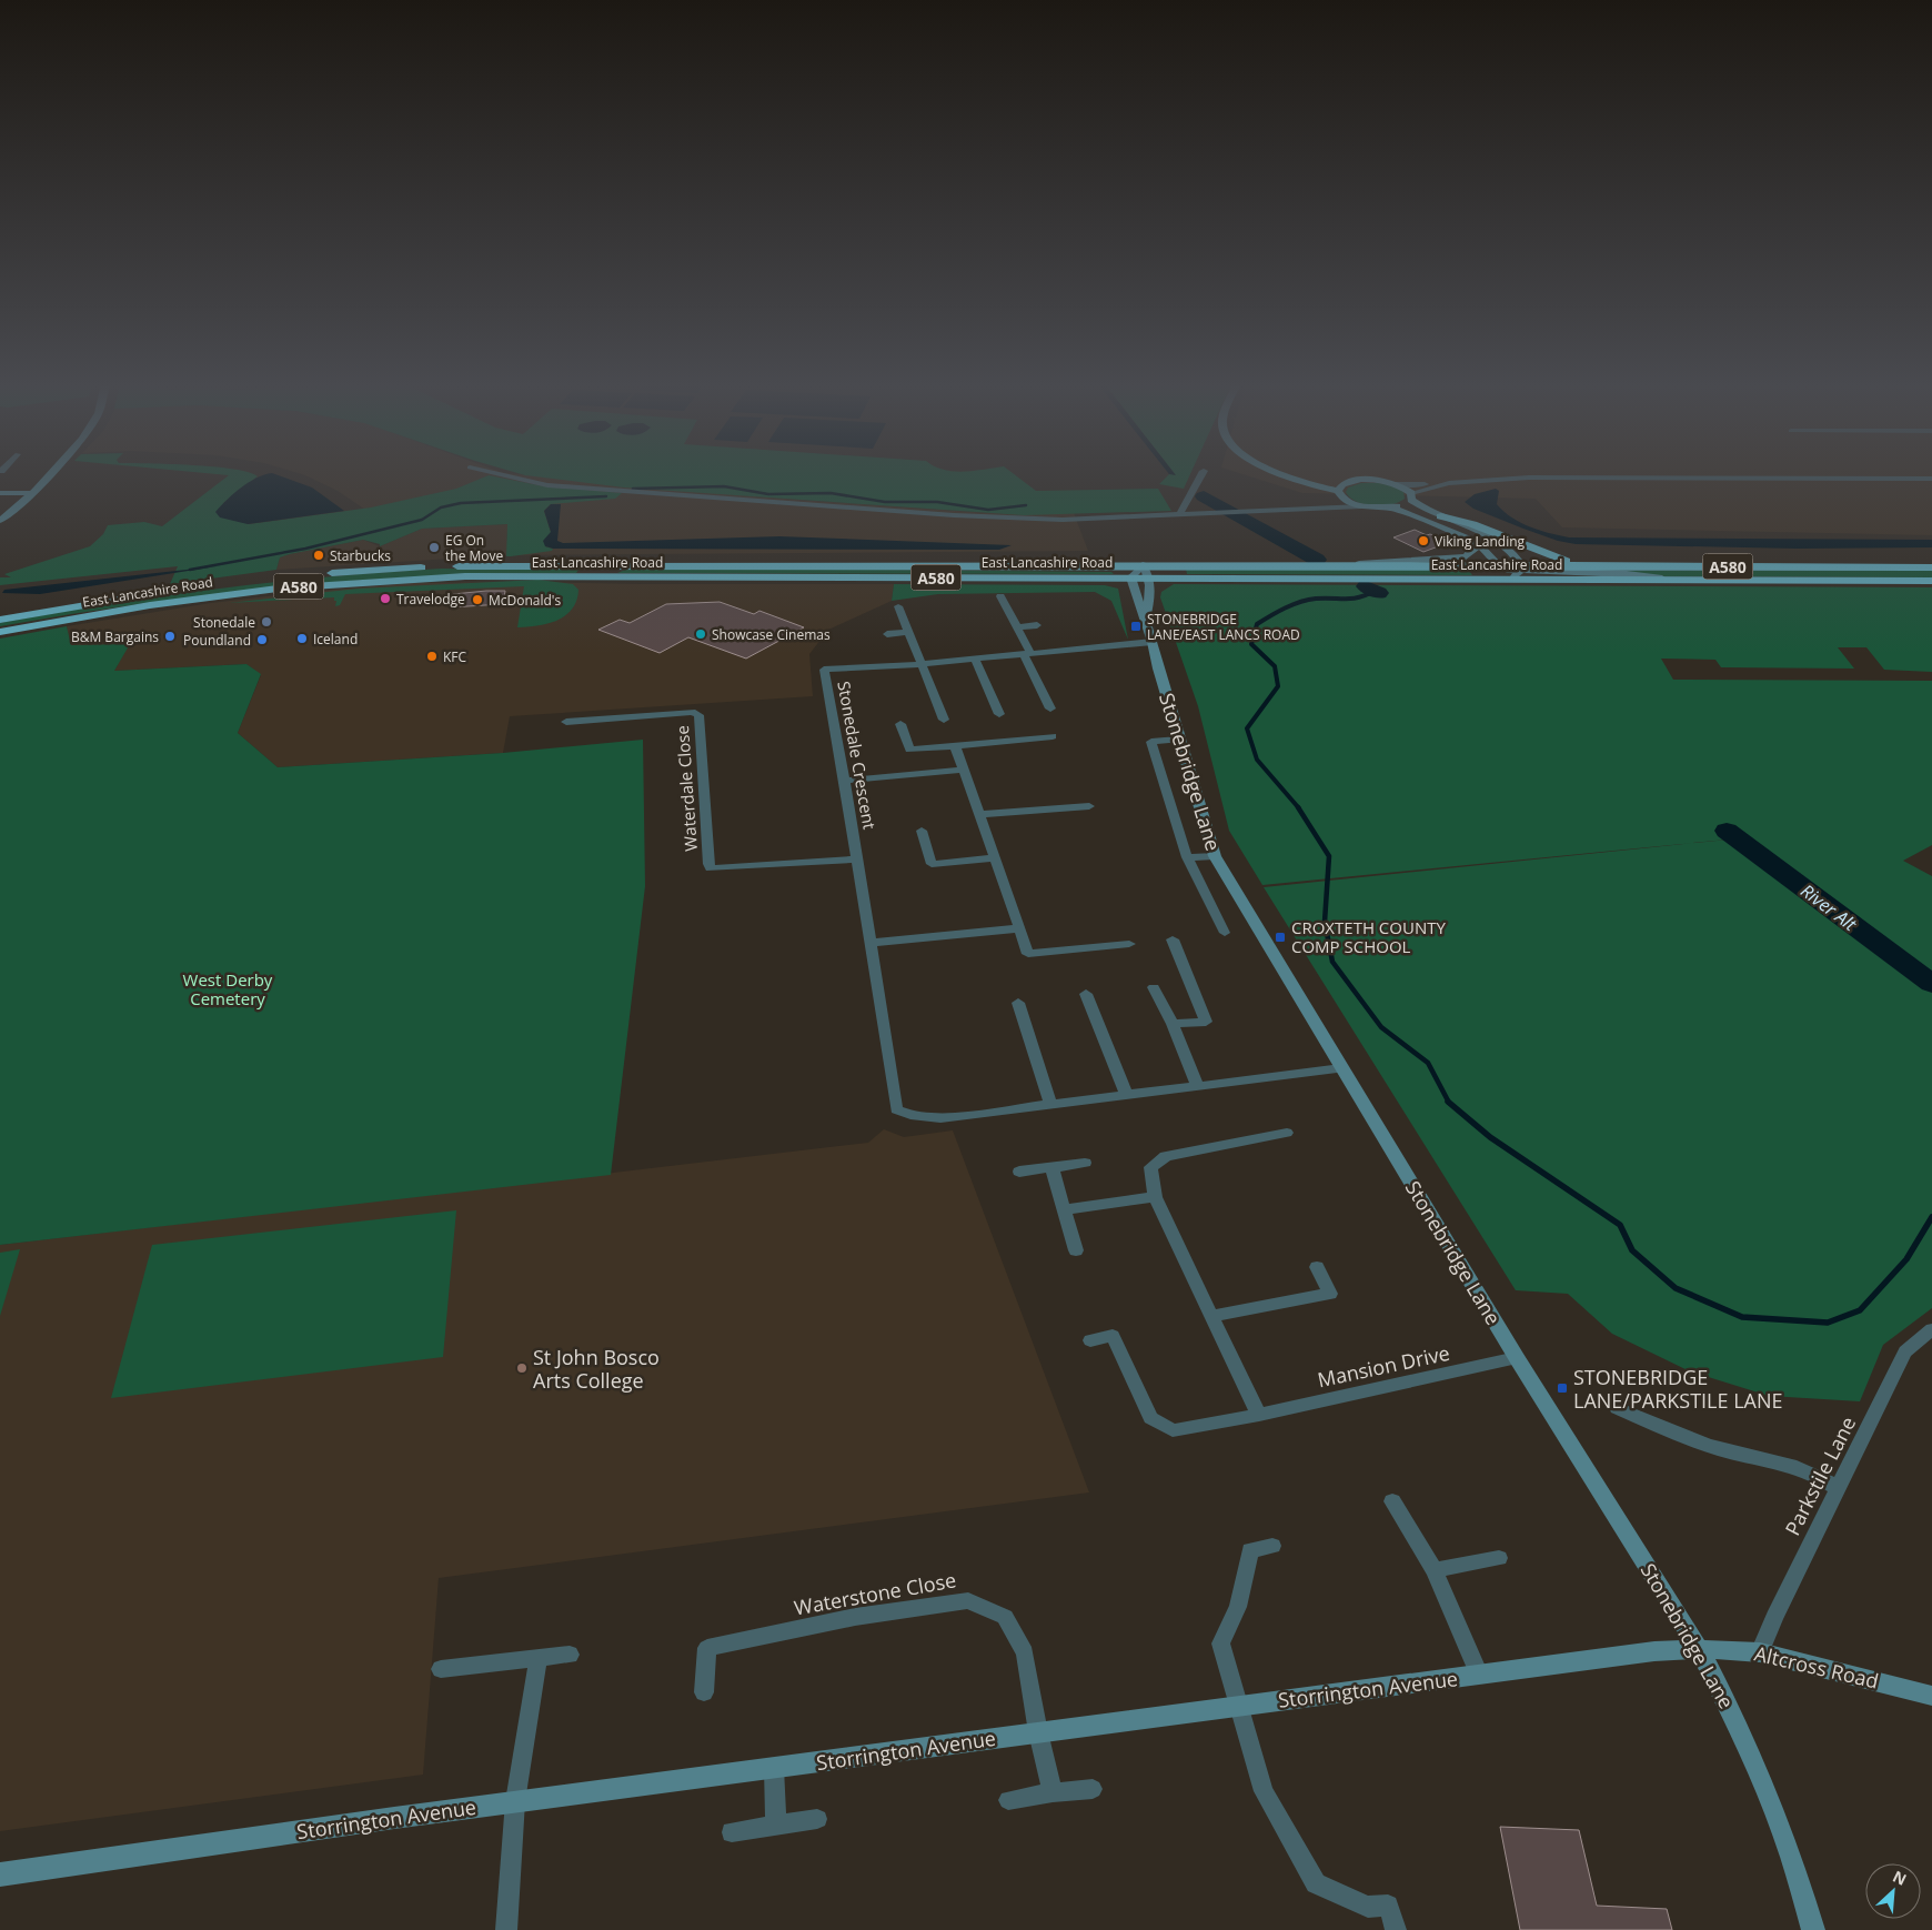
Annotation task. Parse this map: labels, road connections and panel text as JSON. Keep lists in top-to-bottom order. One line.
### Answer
{"streets":{"highway":["East Lancashire Road","A580"],"street":["Stonedale Crescent","Stonebridge Lane","Waterdale Close","Mansion Drive","Parkstile Lane","Waterstone Close","Altcross Road","Storrington Avenue"]},"crossings":[["East Lancashire Road","Stonebridge Lane"],["Stonedale Crescent","Stonebridge Lane"],["Stonedale Crescent","Waterdale Close"],["Stonebridge Lane","Mansion Drive"],["Stonebridge Lane","Altcross Road"],["Stonebridge Lane","Storrington Avenue"],["Parkstile Lane","Altcross Road"],["Waterstone Close","Storrington Avenue"],["Altcross Road","Storrington Avenue"]],"water":["River Alt"],"parks":["West Derby Cemetery"],"places":{"other":["Viking Landing","EG On the Move","Starbucks","Travelodge","McDonald's","Stonedale","Showcase Cinemas","B&M Bargains","Iceland","Poundland","KFC","St John Bosco Arts College"],"transit":["STONEBRIDGE LANE/EAST LANCS ROAD","CROXTETH COUNTY COMP SCHOOL","STONEBRIDGE LANE/PARKSTILE LANE"]},"north":"top right"}
